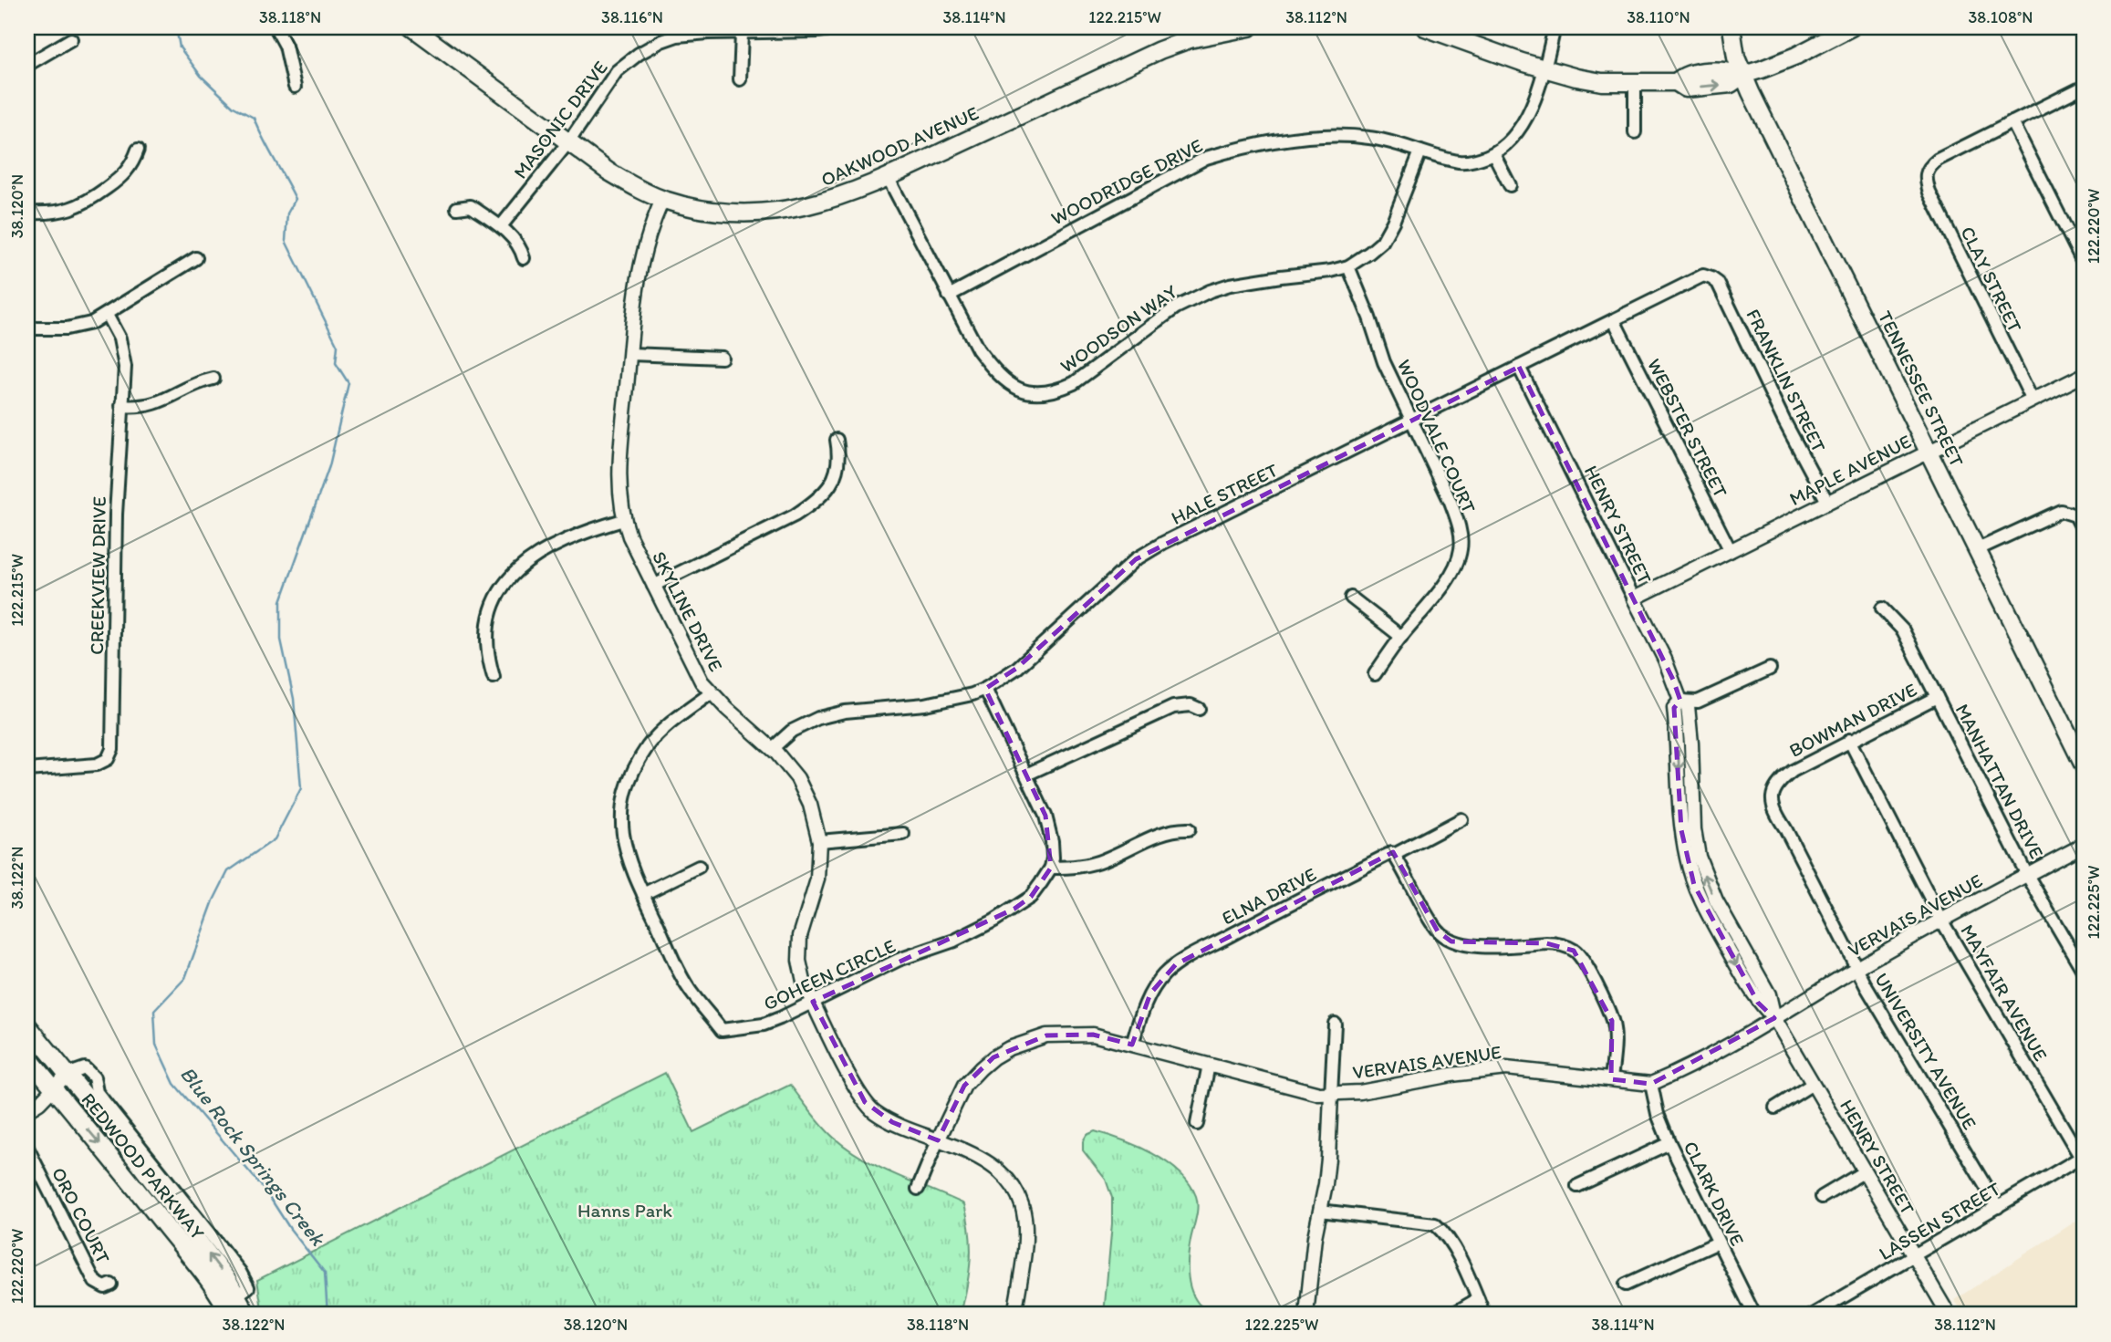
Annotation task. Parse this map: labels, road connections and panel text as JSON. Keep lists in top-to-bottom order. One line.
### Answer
{"streets":{"main road":["OAKWOOD AVENUE","TENNESSEE STREET","REDWOOD PARKWAY"],"street":["MASONIC DRIVE","WOODRIDGE DRIVE","CLAY STREET","WOODSON WAY","FRANKLIN STREET","WEBSTER STREET","WOODVALE COURT","MAPLE AVENUE","HALE STREET","HENRY STREET","CREEKVIEW DRIVE","SKYLINE DRIVE","BOWMAN DRIVE","MANHATTAN DRIVE","ELNA DRIVE","VERVAIS AVENUE","GOHEEN CIRCLE","MAYFAIR AVENUE","UNIVERSITY AVENUE","CLARK DRIVE","ORO COURT","LASSEN STREET"]},"crossings":[["MASONIC DRIVE","OAKWOOD AVENUE"],["OAKWOOD AVENUE","WOODSON WAY"],["OAKWOOD AVENUE","SKYLINE DRIVE"],["WOODRIDGE DRIVE","WOODSON WAY"],["CLAY STREET","MAPLE AVENUE"],["WOODSON WAY","WOODVALE COURT"],["FRANKLIN STREET","MAPLE AVENUE"],["FRANKLIN STREET","HALE STREET"],["TENNESSEE STREET","MAPLE AVENUE"],["WEBSTER STREET","MAPLE AVENUE"],["WEBSTER STREET","HALE STREET"],["WOODVALE COURT","HALE STREET"],["MAPLE AVENUE","HENRY STREET"],["HALE STREET","HENRY STREET"],["HALE STREET","SKYLINE DRIVE"],["HENRY STREET","VERVAIS AVENUE"],["HENRY STREET","LASSEN STREET"],["SKYLINE DRIVE","VERVAIS AVENUE"],["SKYLINE DRIVE","GOHEEN CIRCLE"],["BOWMAN DRIVE","MANHATTAN DRIVE"],["BOWMAN DRIVE","MAYFAIR AVENUE"],["BOWMAN DRIVE","UNIVERSITY AVENUE"],["MANHATTAN DRIVE","VERVAIS AVENUE"],["ELNA DRIVE","VERVAIS AVENUE"],["VERVAIS AVENUE","MAYFAIR AVENUE"],["VERVAIS AVENUE","UNIVERSITY AVENUE"],["VERVAIS AVENUE","CLARK DRIVE"],["MAYFAIR AVENUE","LASSEN STREET"],["UNIVERSITY AVENUE","LASSEN STREET"]],"water":["Blue Rock Springs Creek"],"parks":["Hanns Park"],"coordinates":["38.118°N","38.116°N","38.114°N","122.215°W","38.112°N","38.110°N","38.108°N","38.120°N","122.220°W","38.122°N","122.225°W"]}
